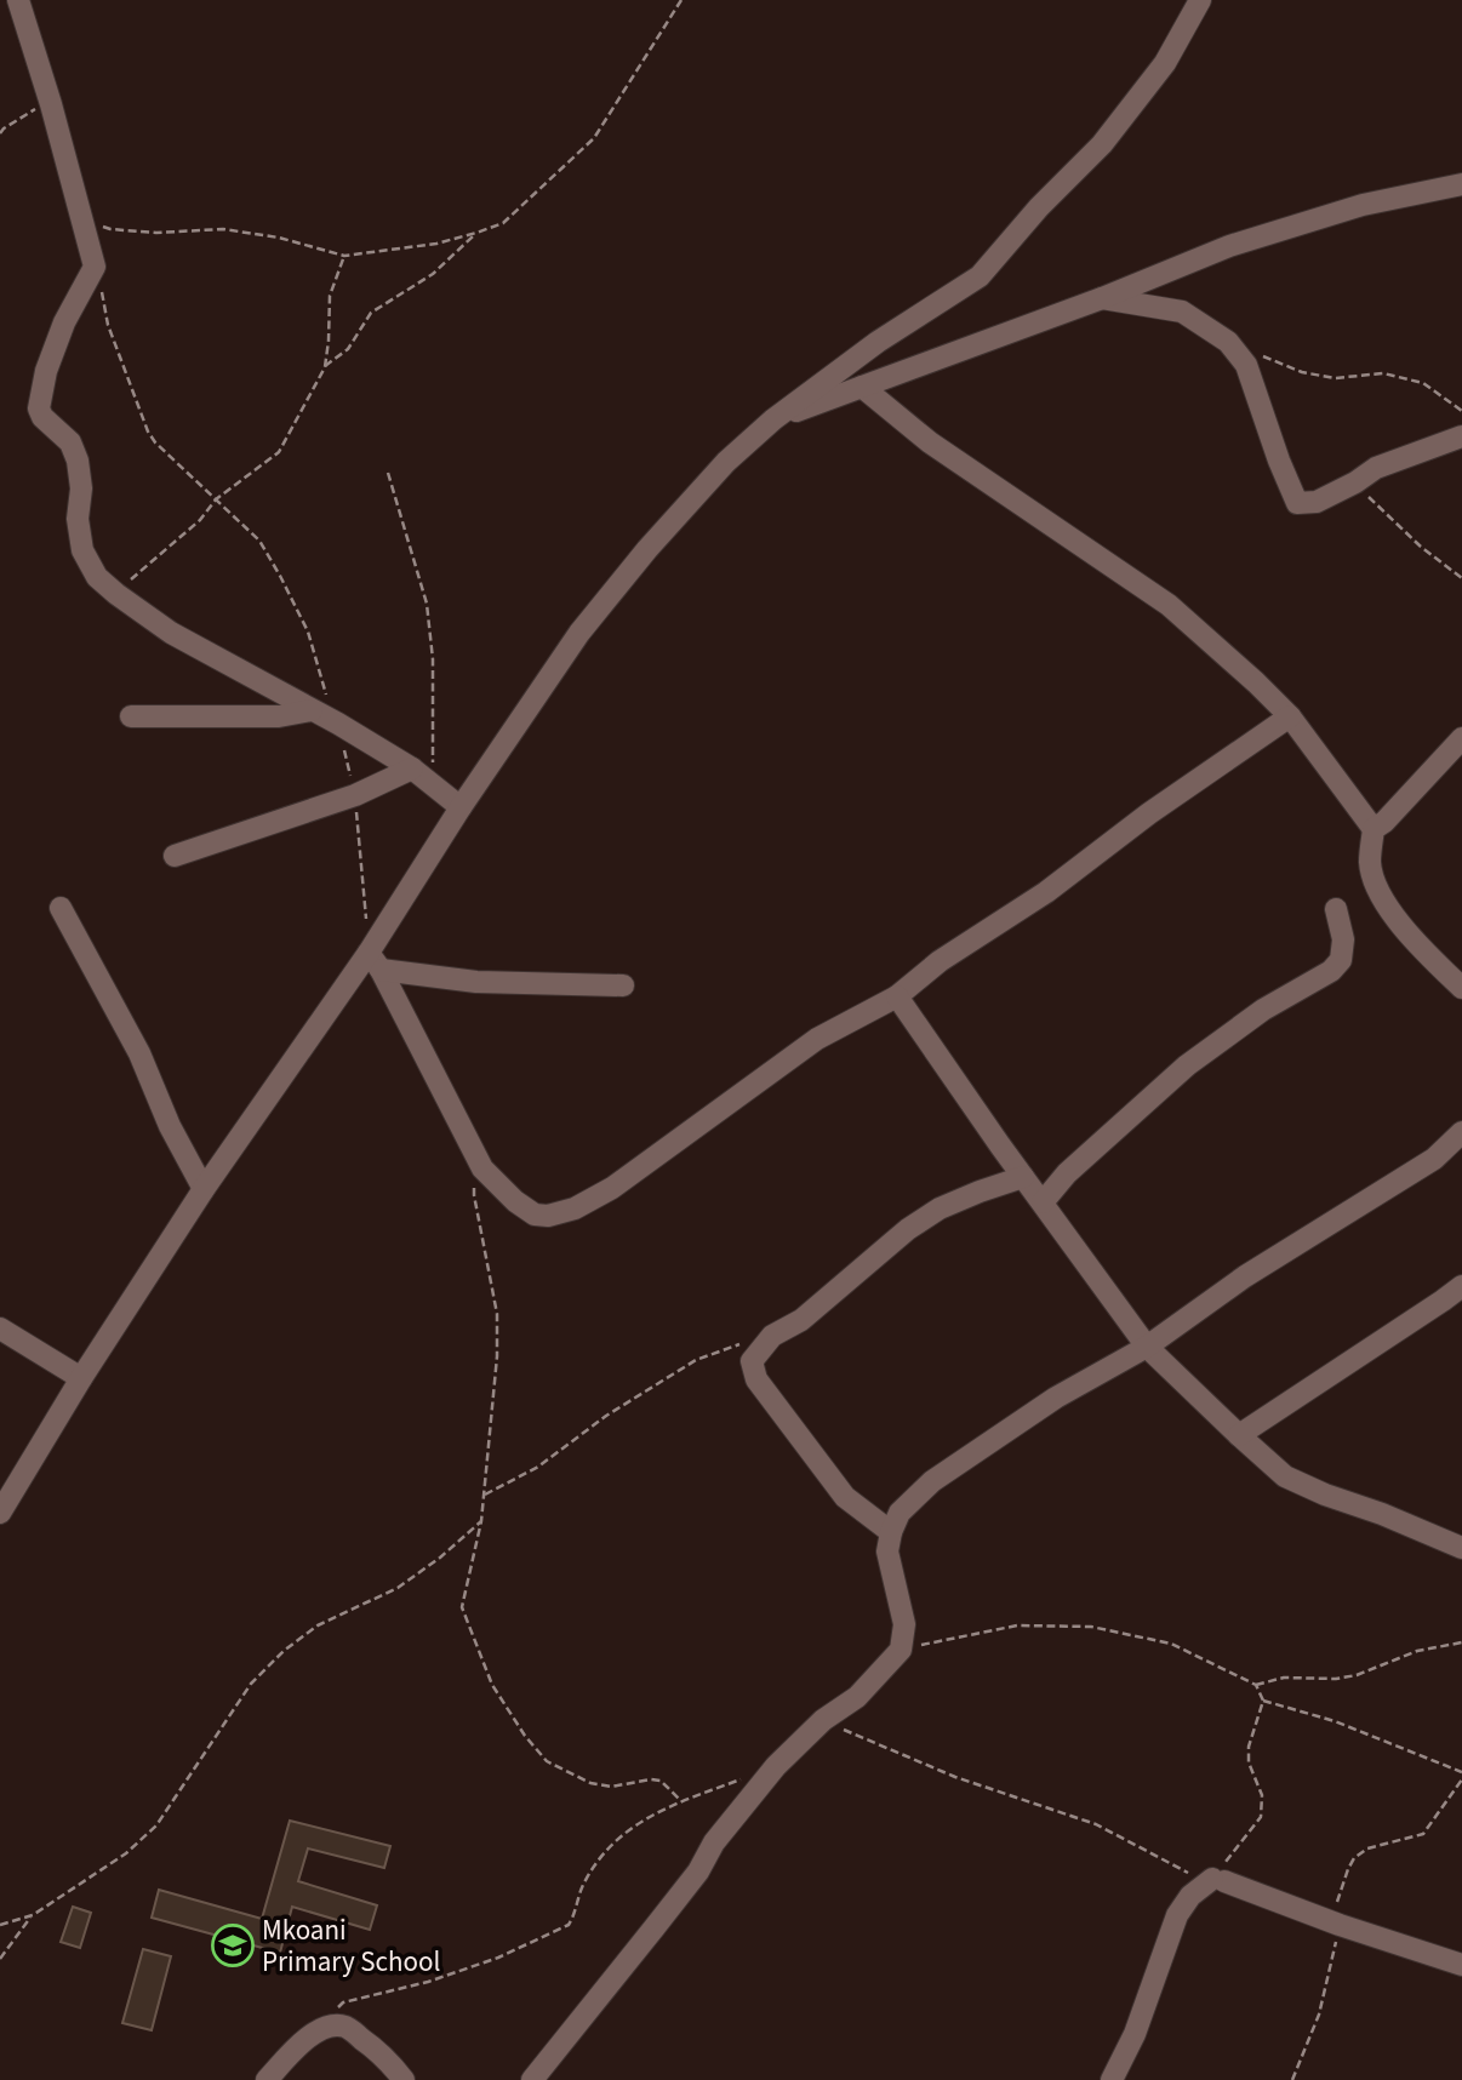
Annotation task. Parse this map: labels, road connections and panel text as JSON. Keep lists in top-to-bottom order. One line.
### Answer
{"places":{"school or university":["Mkoani Primary School"]}}
